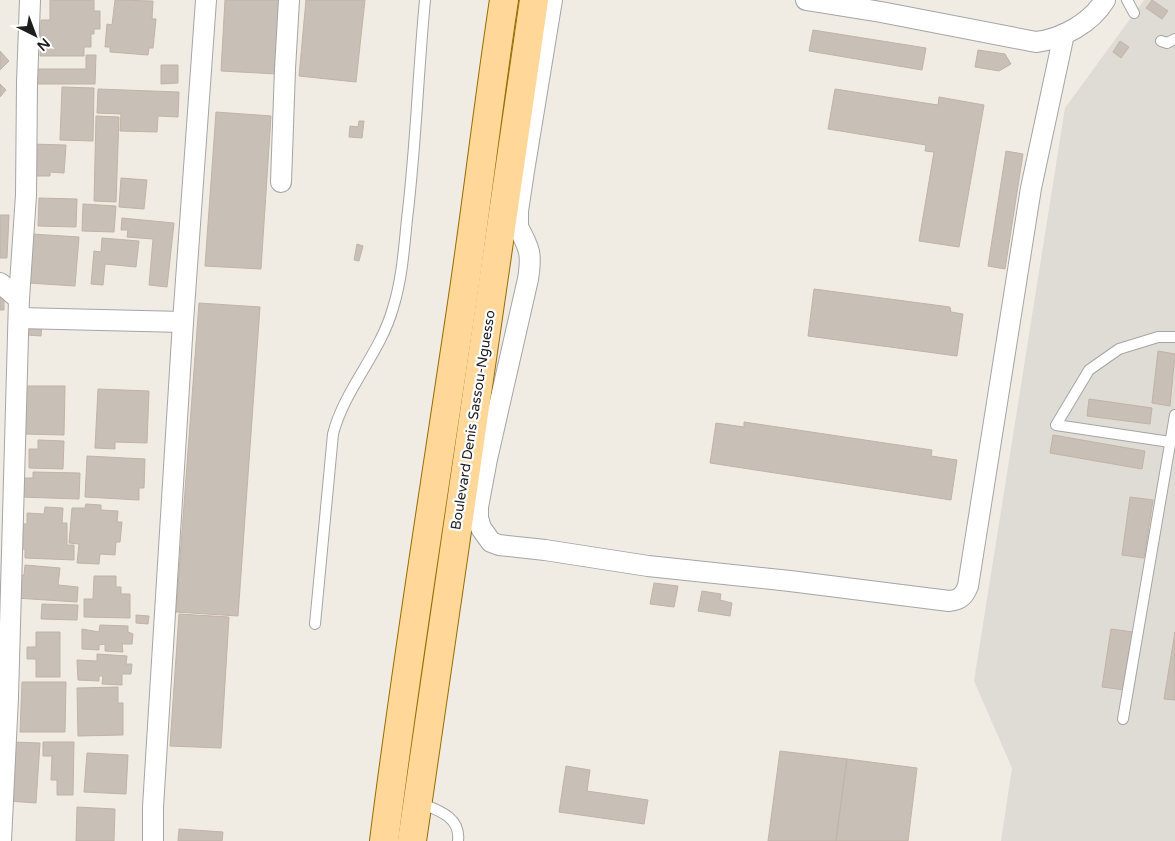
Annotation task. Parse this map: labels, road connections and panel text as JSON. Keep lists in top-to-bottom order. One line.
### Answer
{"streets":{"main road":["Boulevard Denis Sassou-Nguesso"]},"north":"bottom right"}
